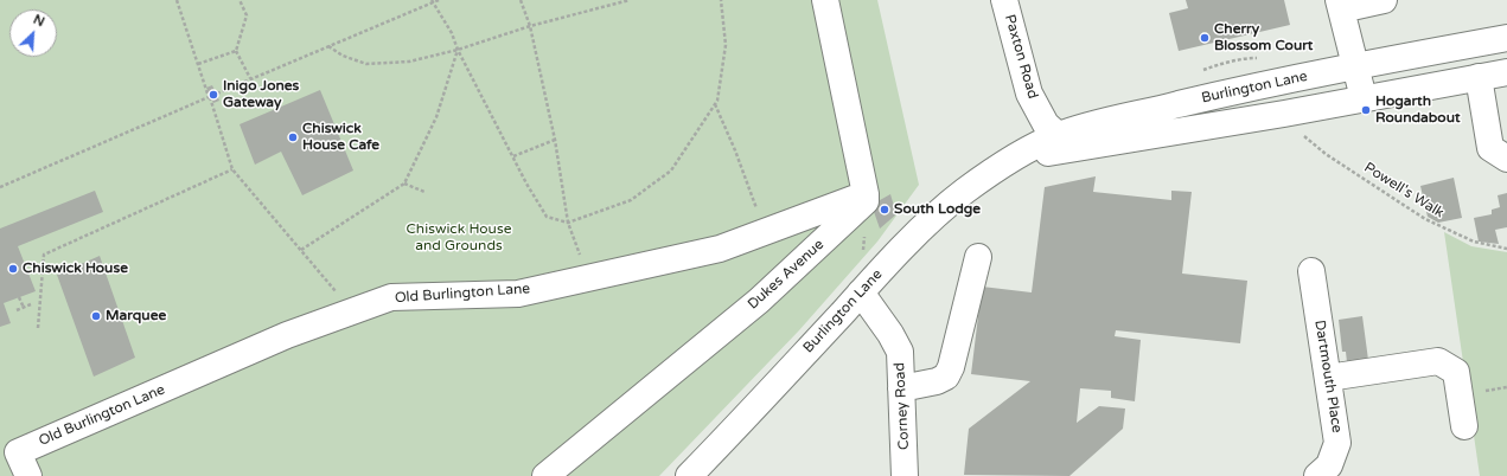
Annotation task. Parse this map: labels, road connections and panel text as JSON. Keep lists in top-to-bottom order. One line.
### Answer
{"streets":{"main road":["Paxton Road","Burlington Lane","Dukes Avenue","Old Burlington Lane","Dartmouth Place","Corney Road"],"path":["Powell's Walk"]},"crossings":[["Paxton Road","Burlington Lane"],["Burlington Lane","Corney Road"],["Dukes Avenue","Old Burlington Lane"]],"parks":["Chiswick House and Grounds"],"places":["Cherry Blossom Court","Inigo Jones Gateway","Hogarth Roundabout","Chiswick House Cafe","South Lodge","Chiswick House","Marquee"],"north":"top right"}
